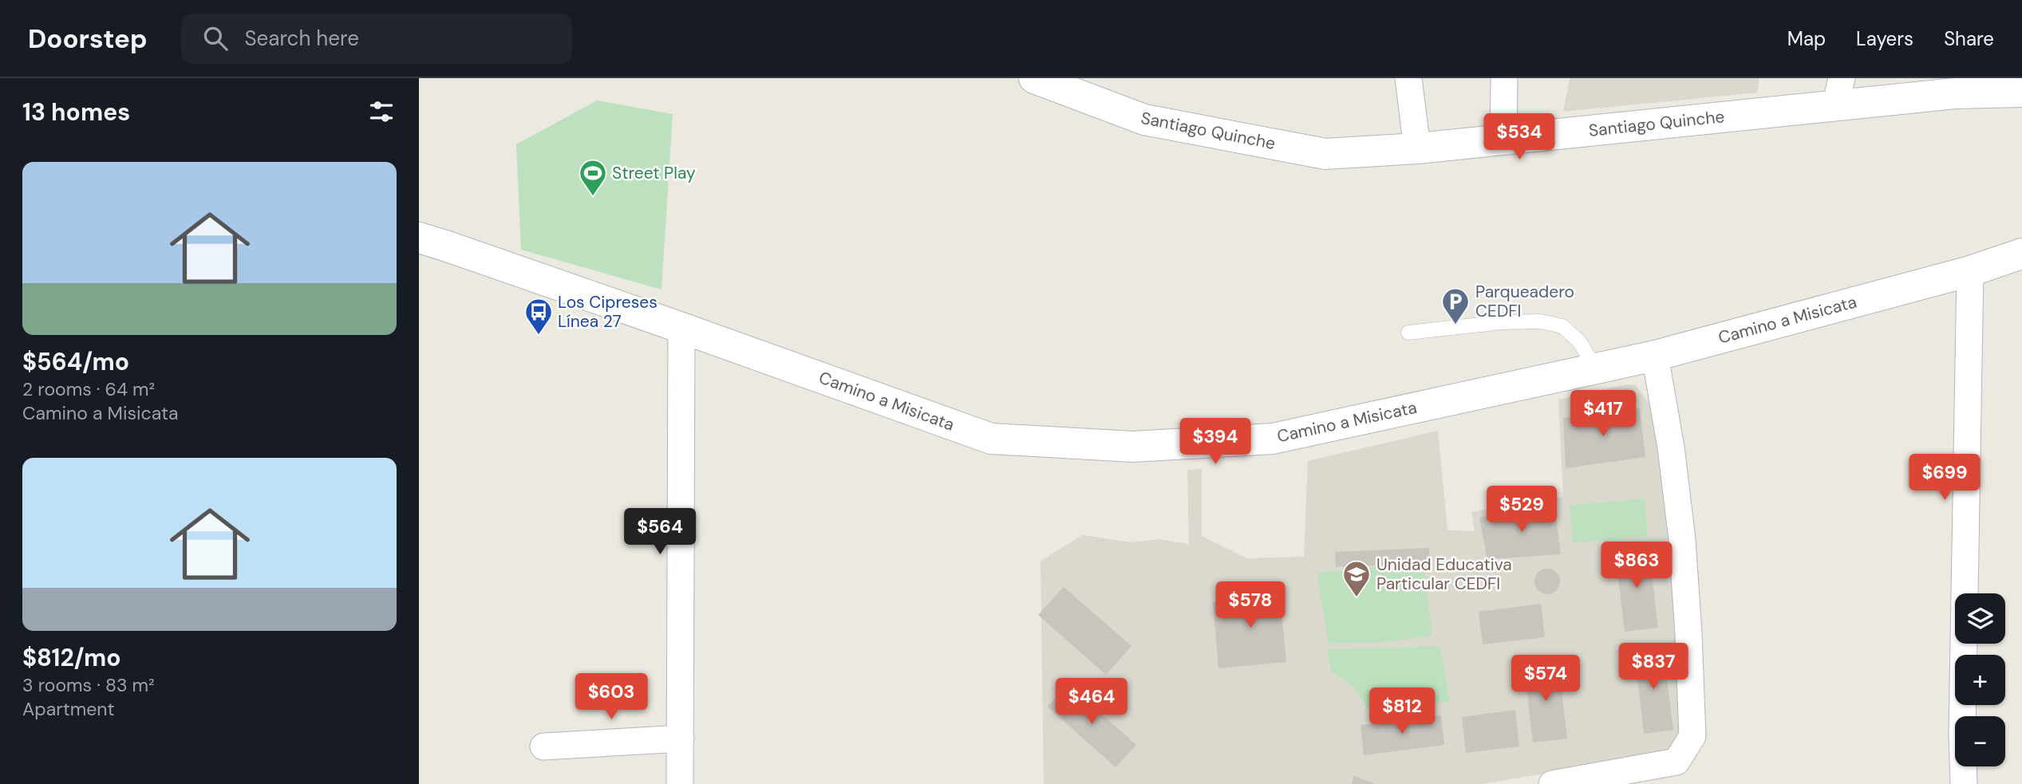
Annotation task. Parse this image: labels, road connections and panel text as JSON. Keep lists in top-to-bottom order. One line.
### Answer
{"streets":{"street":["Santiago Quinche","Camino a Misicata"]},"places":{"sports":["Street Play"],"parking":["Parqueadero CEDFI"],"bus stop":["Los Cipreses Línea 27"],"school or university":["Unidad Educativa Particular CEDFI"]},"page":{"header":"Doorstep","search":"Search here","nav":["Map","Layers","Share"],"heading":"13 homes","price":["$534","$417","$394","$699","$529","$564","$863","$578","$837","$574","$603","$464","$812"],"list":[{"name":"$564/mo","note":"2 rooms · 64 m² · Camino a Misicata"},{"name":"$812/mo","note":"3 rooms · 83 m² · Apartment"}],"map_buttons":["+","−"]}}
